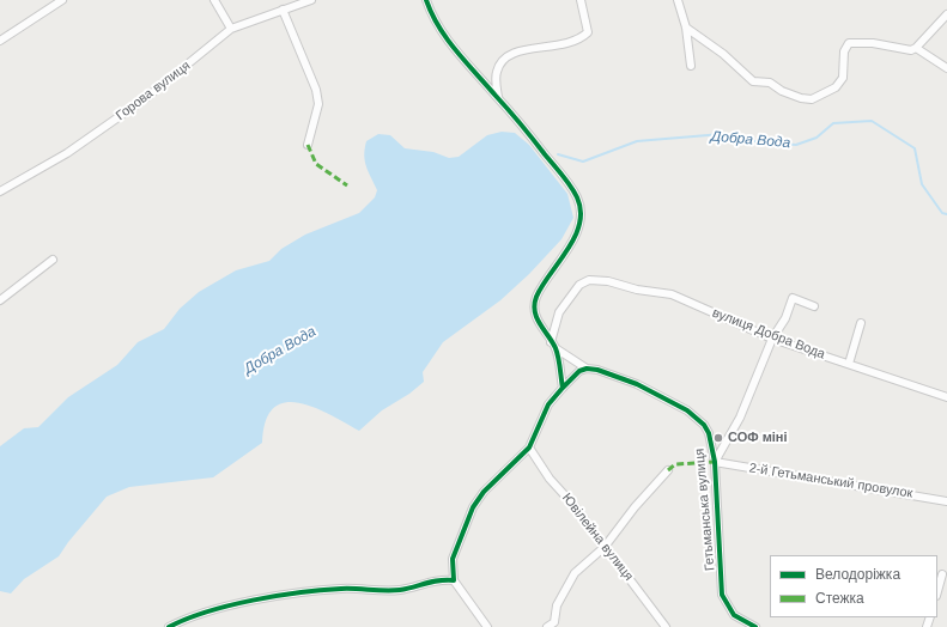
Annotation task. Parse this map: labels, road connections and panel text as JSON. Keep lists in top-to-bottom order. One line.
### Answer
{"streets":{"street":["Горова вулиця","вулиця Добра Вода","2-й Гетьманський провулок","Гетьманська вулиця","Ювілейна вулиця"]},"crossings":[["2-й Гетьманський провулок","Гетьманська вулиця"]],"water":["Добра Вода"],"places":["СОФ міні"],"legend":["Велодоріжка","Стежка"]}
